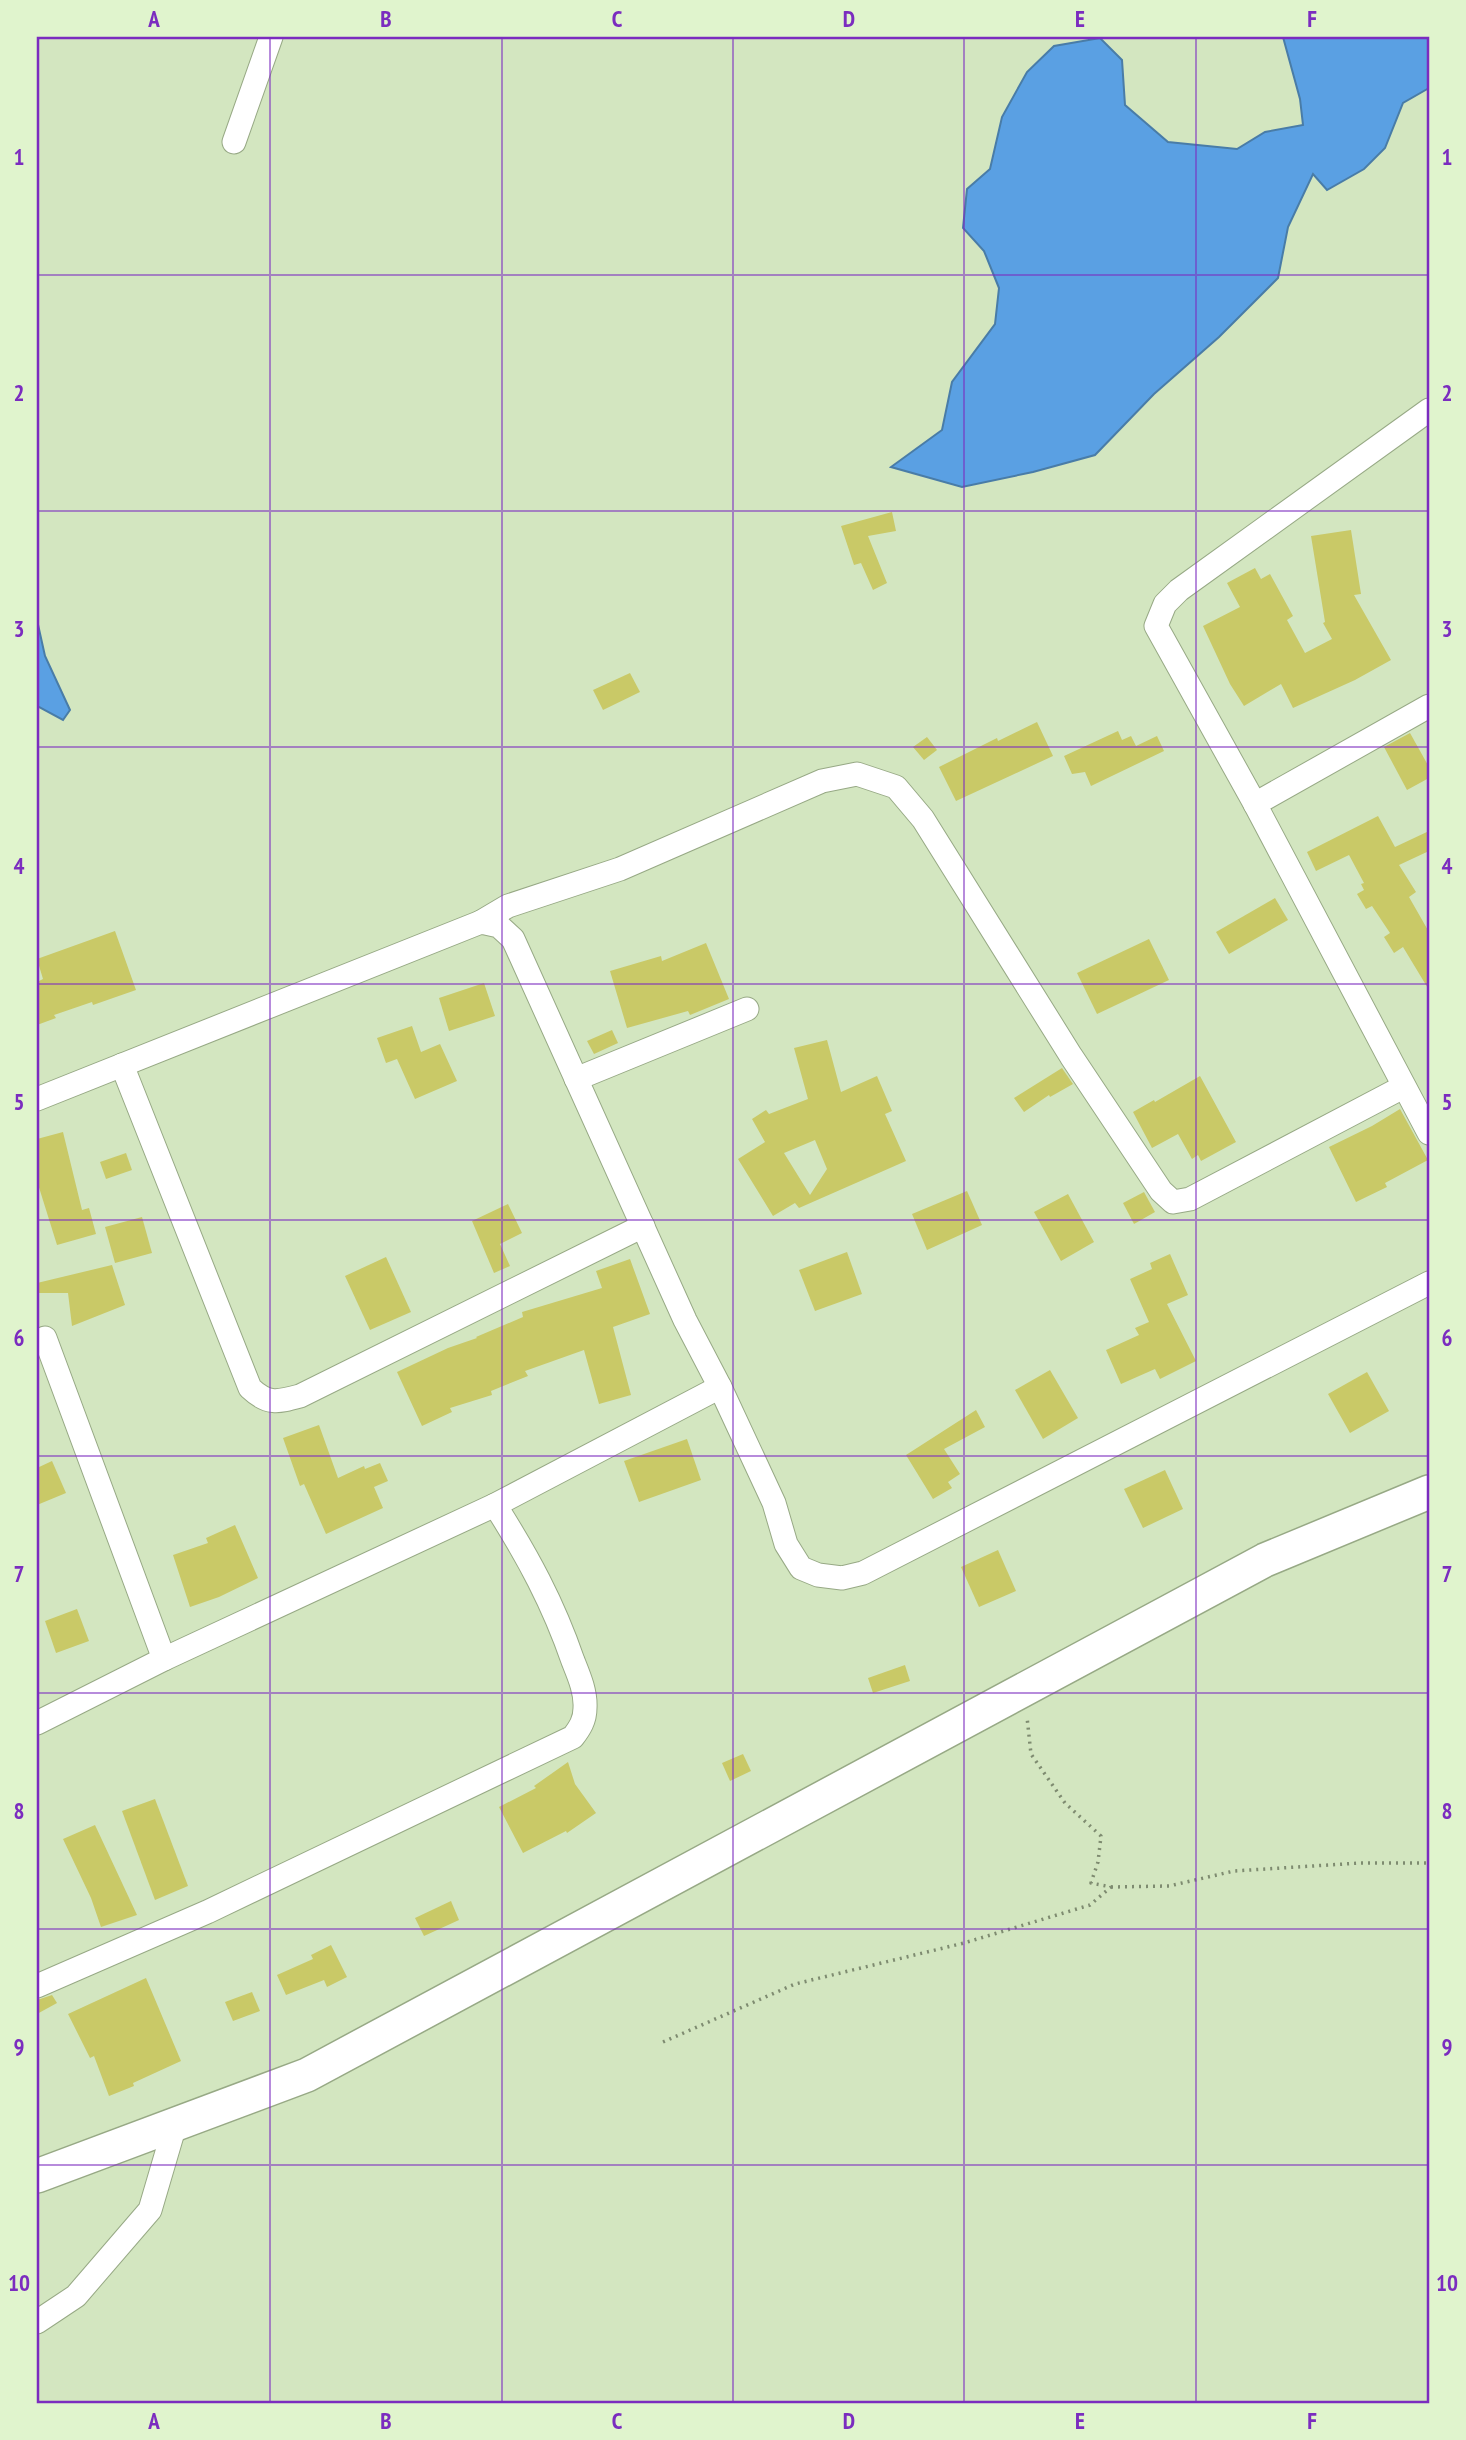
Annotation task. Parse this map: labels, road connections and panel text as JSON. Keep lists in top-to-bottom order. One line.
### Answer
{"grid":{"columns":["A","B","C","D","E","F"],"rows":["1","2","3","4","5","6","7","8","9","10"]}}
